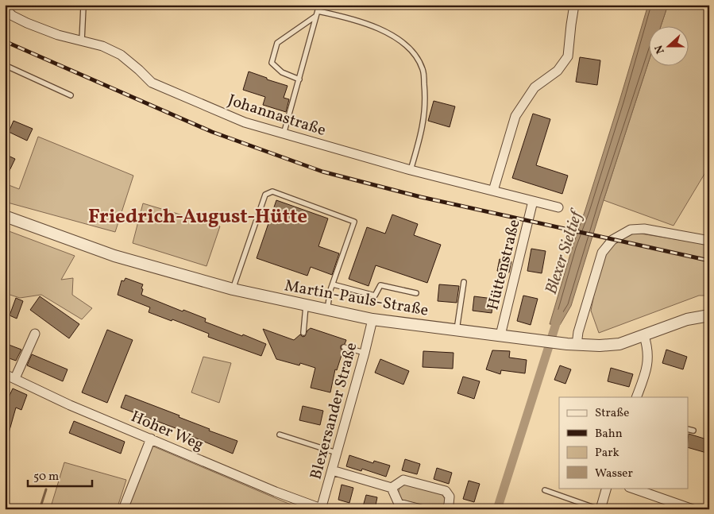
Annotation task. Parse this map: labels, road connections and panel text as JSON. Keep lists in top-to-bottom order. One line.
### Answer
{"streets":{"street":["Johannastraße","Hüttenstraße","Martin-Pauls-Straße","Blexersander Straße","Hoher Weg"]},"crossings":[["Johannastraße","Hüttenstraße"],["Hüttenstraße","Martin-Pauls-Straße"],["Martin-Pauls-Straße","Blexersander Straße"],["Blexersander Straße","Hoher Weg"]],"districts":["Friedrich-August-Hütte"],"water":["Blexer Sieltief"],"legend":["Straße","Bahn","Park","Wasser"],"scale_bar":"50 m","north":"left"}
